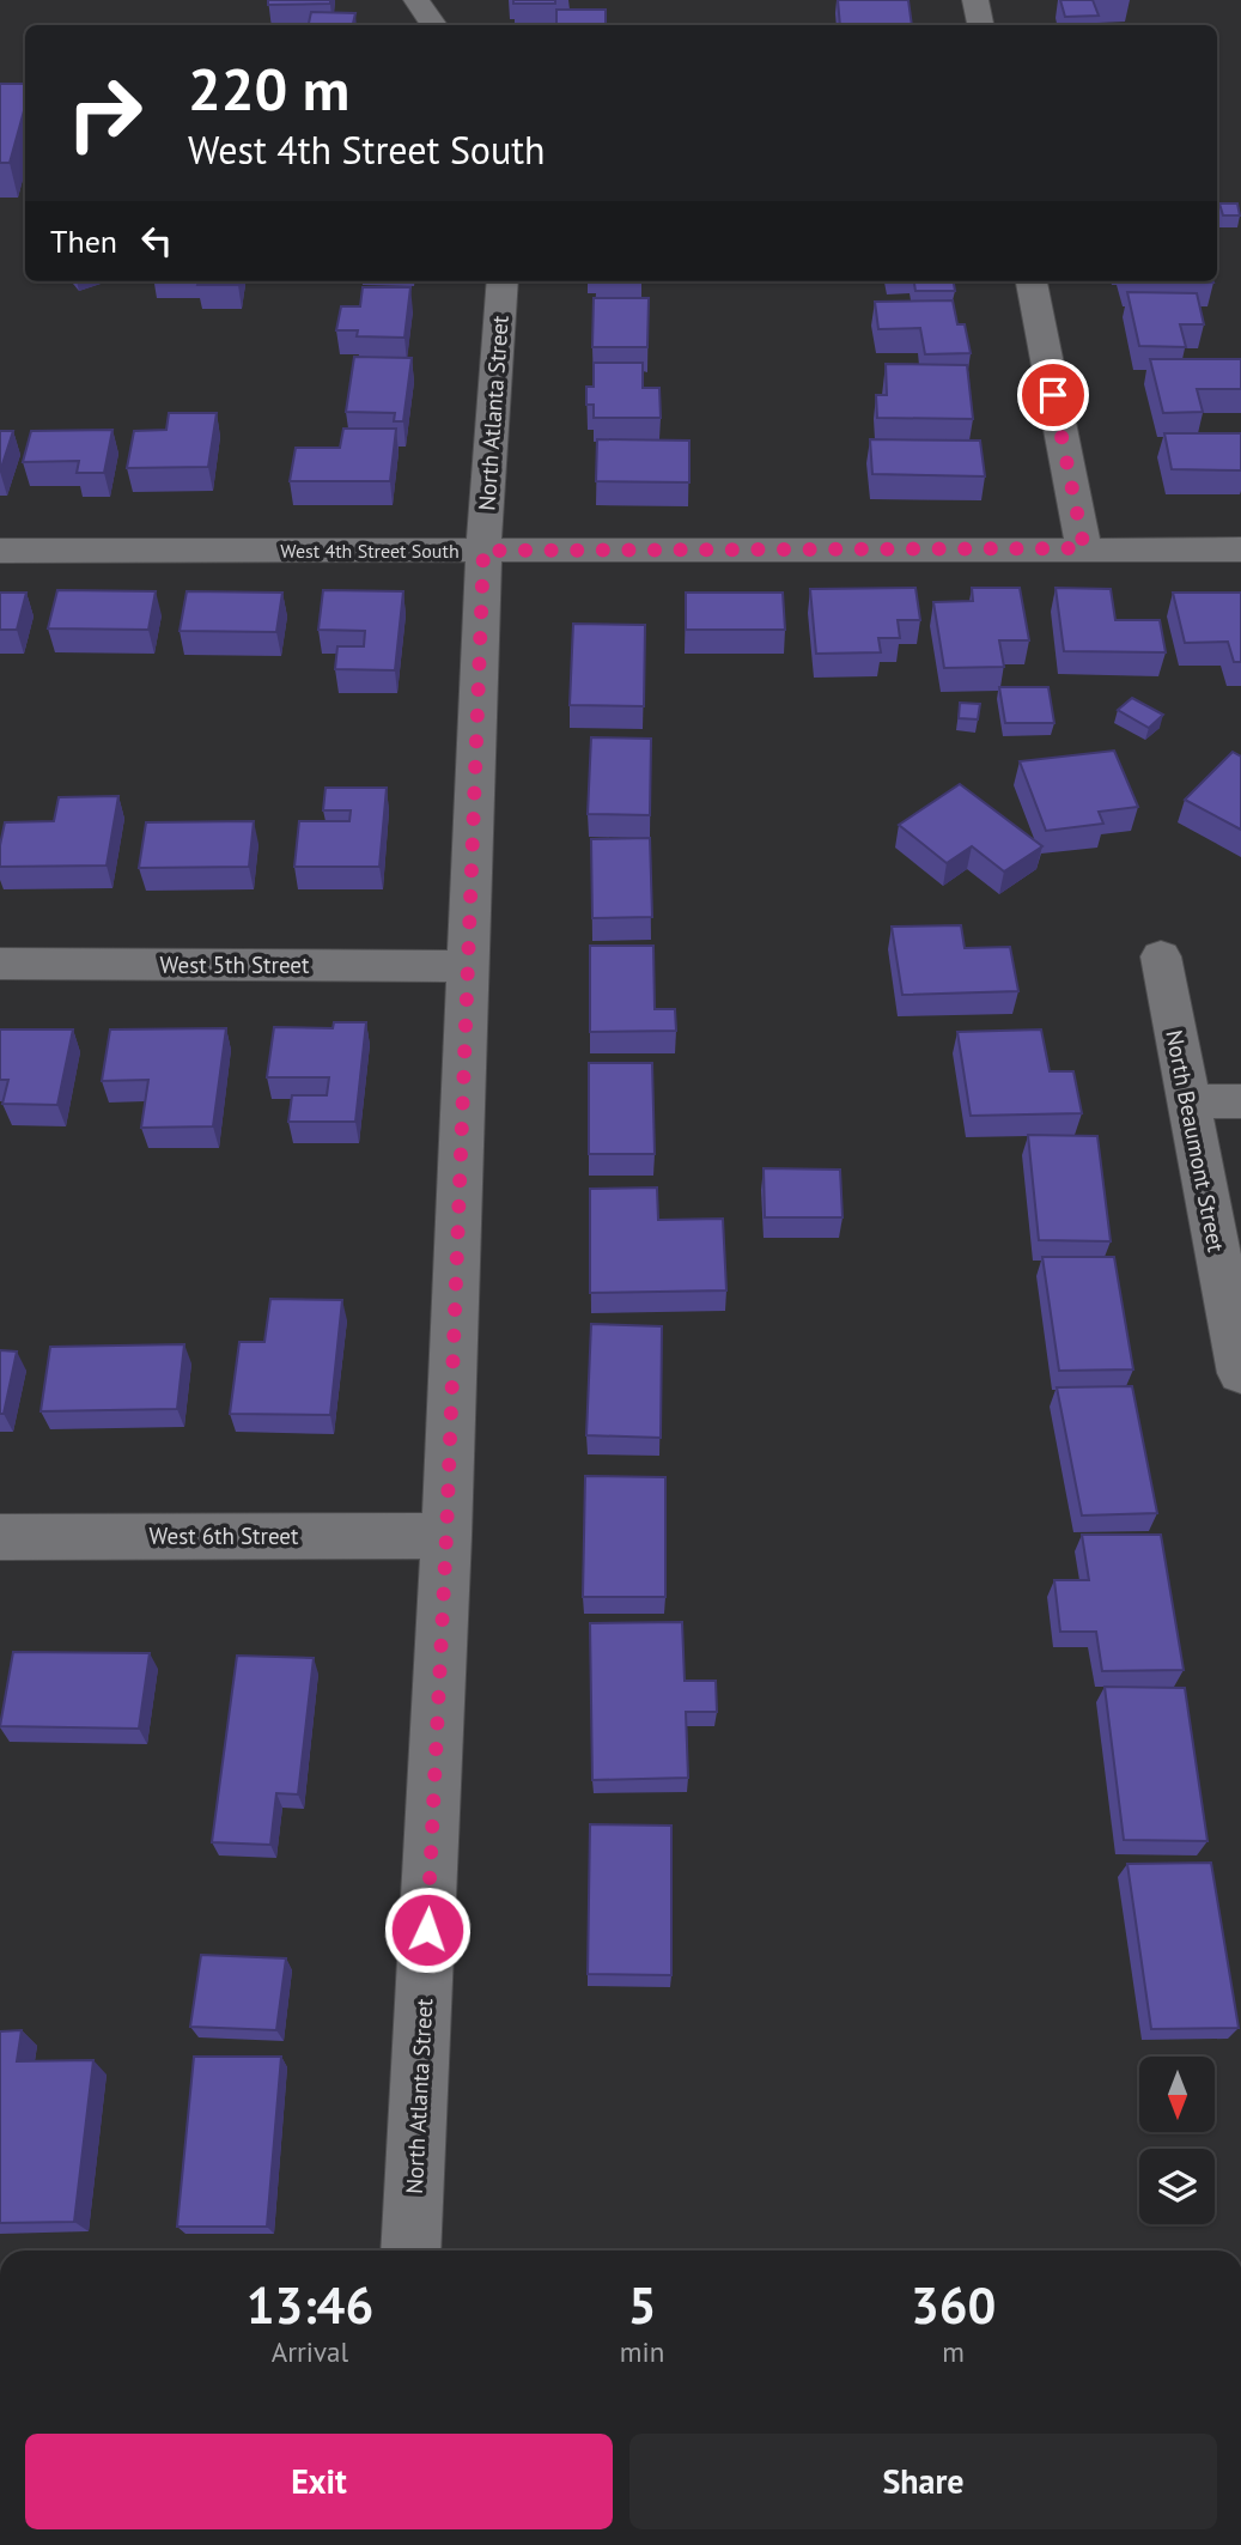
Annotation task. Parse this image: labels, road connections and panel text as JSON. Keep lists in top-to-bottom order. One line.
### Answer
{"streets":{"street":["North Atlanta Street","West 4th Street South","West 5th Street","North Beaumont Street","West 6th Street"]},"crossings":[["North Atlanta Street","West 4th Street South"],["North Atlanta Street","West 5th Street"],["North Atlanta Street","West 6th Street"]],"north":"bottom","page":{"turn":["220 m","West 4th Street South"],"then":"Then","eta":["13:46","Arrival","5","min","360","m"],"buttons":["Exit","Share"]}}
